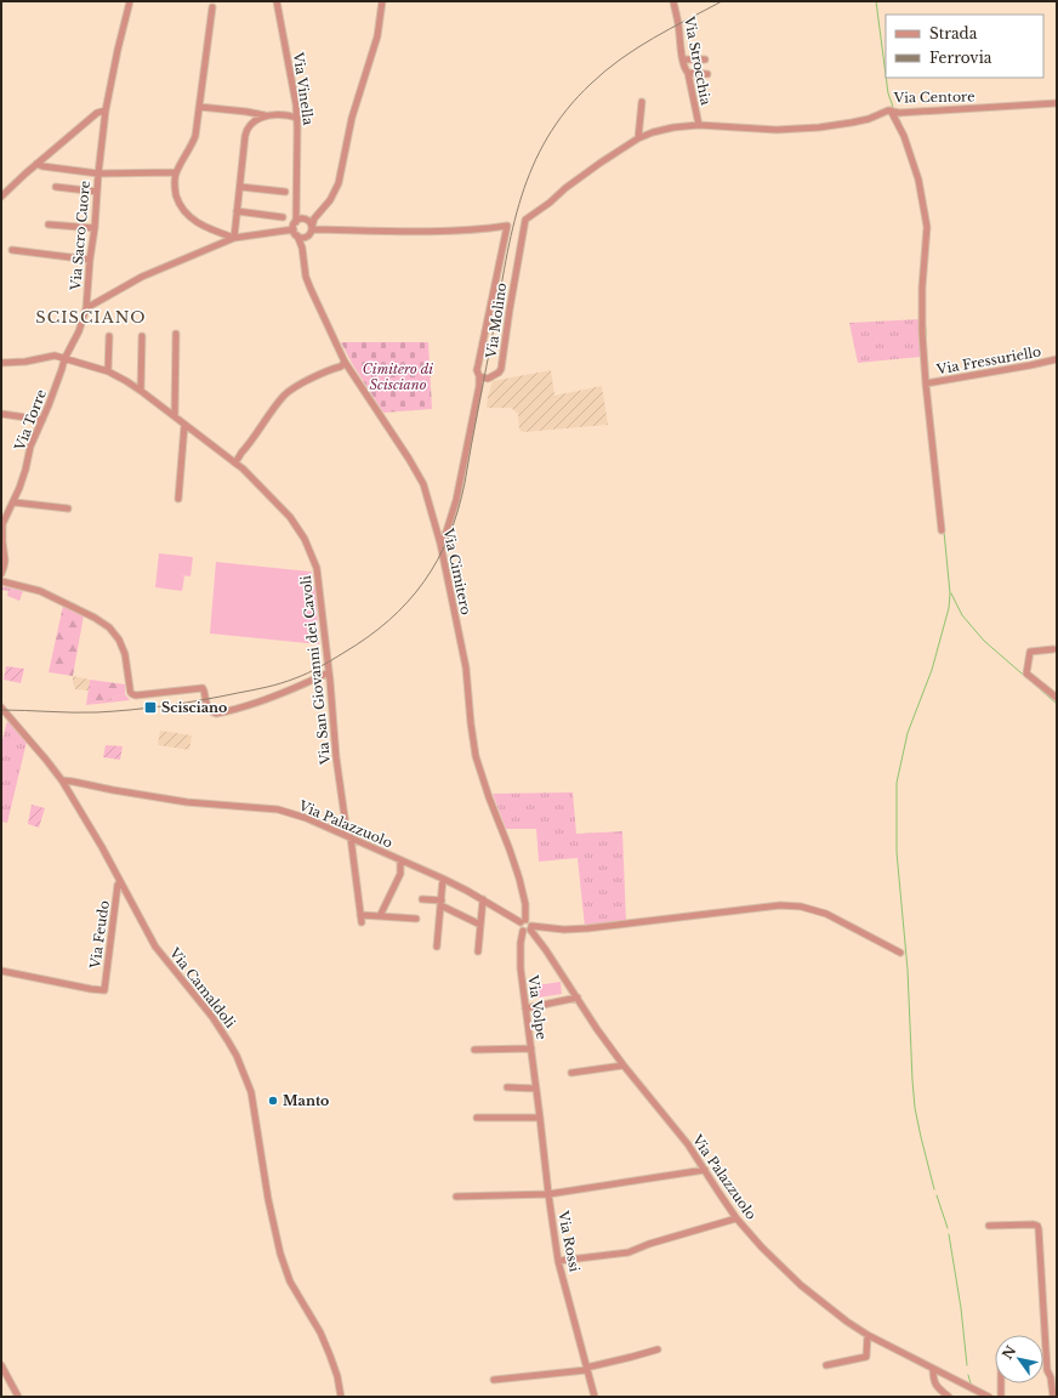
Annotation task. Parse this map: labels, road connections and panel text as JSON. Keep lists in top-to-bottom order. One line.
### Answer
{"streets":{"street":["Via Strocchia","Via Vinella","Via Centore","Via Sacro Cuore","Via Molino","Via Fressuriello","Via Torre","Via Cimitero","Via San Giovanni dei Cavoli","Via Palazzuolo","Via Feudo","Via Camaldoli","Via Volpe","Via Rossi"]},"crossings":[["Via Strocchia","Via Centore"],["Via Strocchia","Via Molino"],["Via Vinella","Via Molino"],["Via Centore","Via Molino"],["Via Sacro Cuore","Via Torre"],["Via Sacro Cuore","Via San Giovanni dei Cavoli"],["Via Torre","Via San Giovanni dei Cavoli"],["Via Cimitero","Via Palazzuolo"],["Via Cimitero","Via Volpe"],["Via San Giovanni dei Cavoli","Via Palazzuolo"],["Via Palazzuolo","Via Camaldoli"],["Via Palazzuolo","Via Volpe"],["Via Feudo","Via Camaldoli"],["Via Volpe","Via Rossi"]],"districts":["SCISCIANO"],"parks":["Cimitero di Scisciano"],"places":{"transit":["Scisciano"],"other":["Manto"]},"legend":["Strada","Ferrovia"],"north":"top left"}
